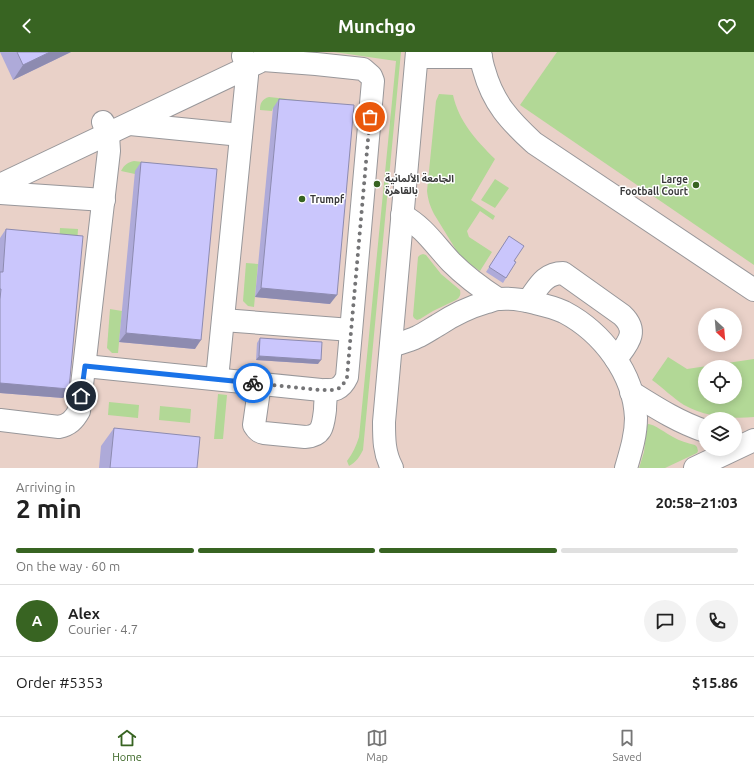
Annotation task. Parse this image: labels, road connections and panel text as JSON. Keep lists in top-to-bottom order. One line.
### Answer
{"places":["الجامعة الألمانية بالقاهرة","Large Football Court","Trumpf"],"north":"bottom right","page":{"header":"Munchgo","heading":["2 min","Arriving in","20:58–21:03"],"panel":["Alex","Courier · 4.7","Order #5353","$15.86"],"bar":"On the way · 60 m","round":"A","tabs":["Home","Map","Saved"]}}
